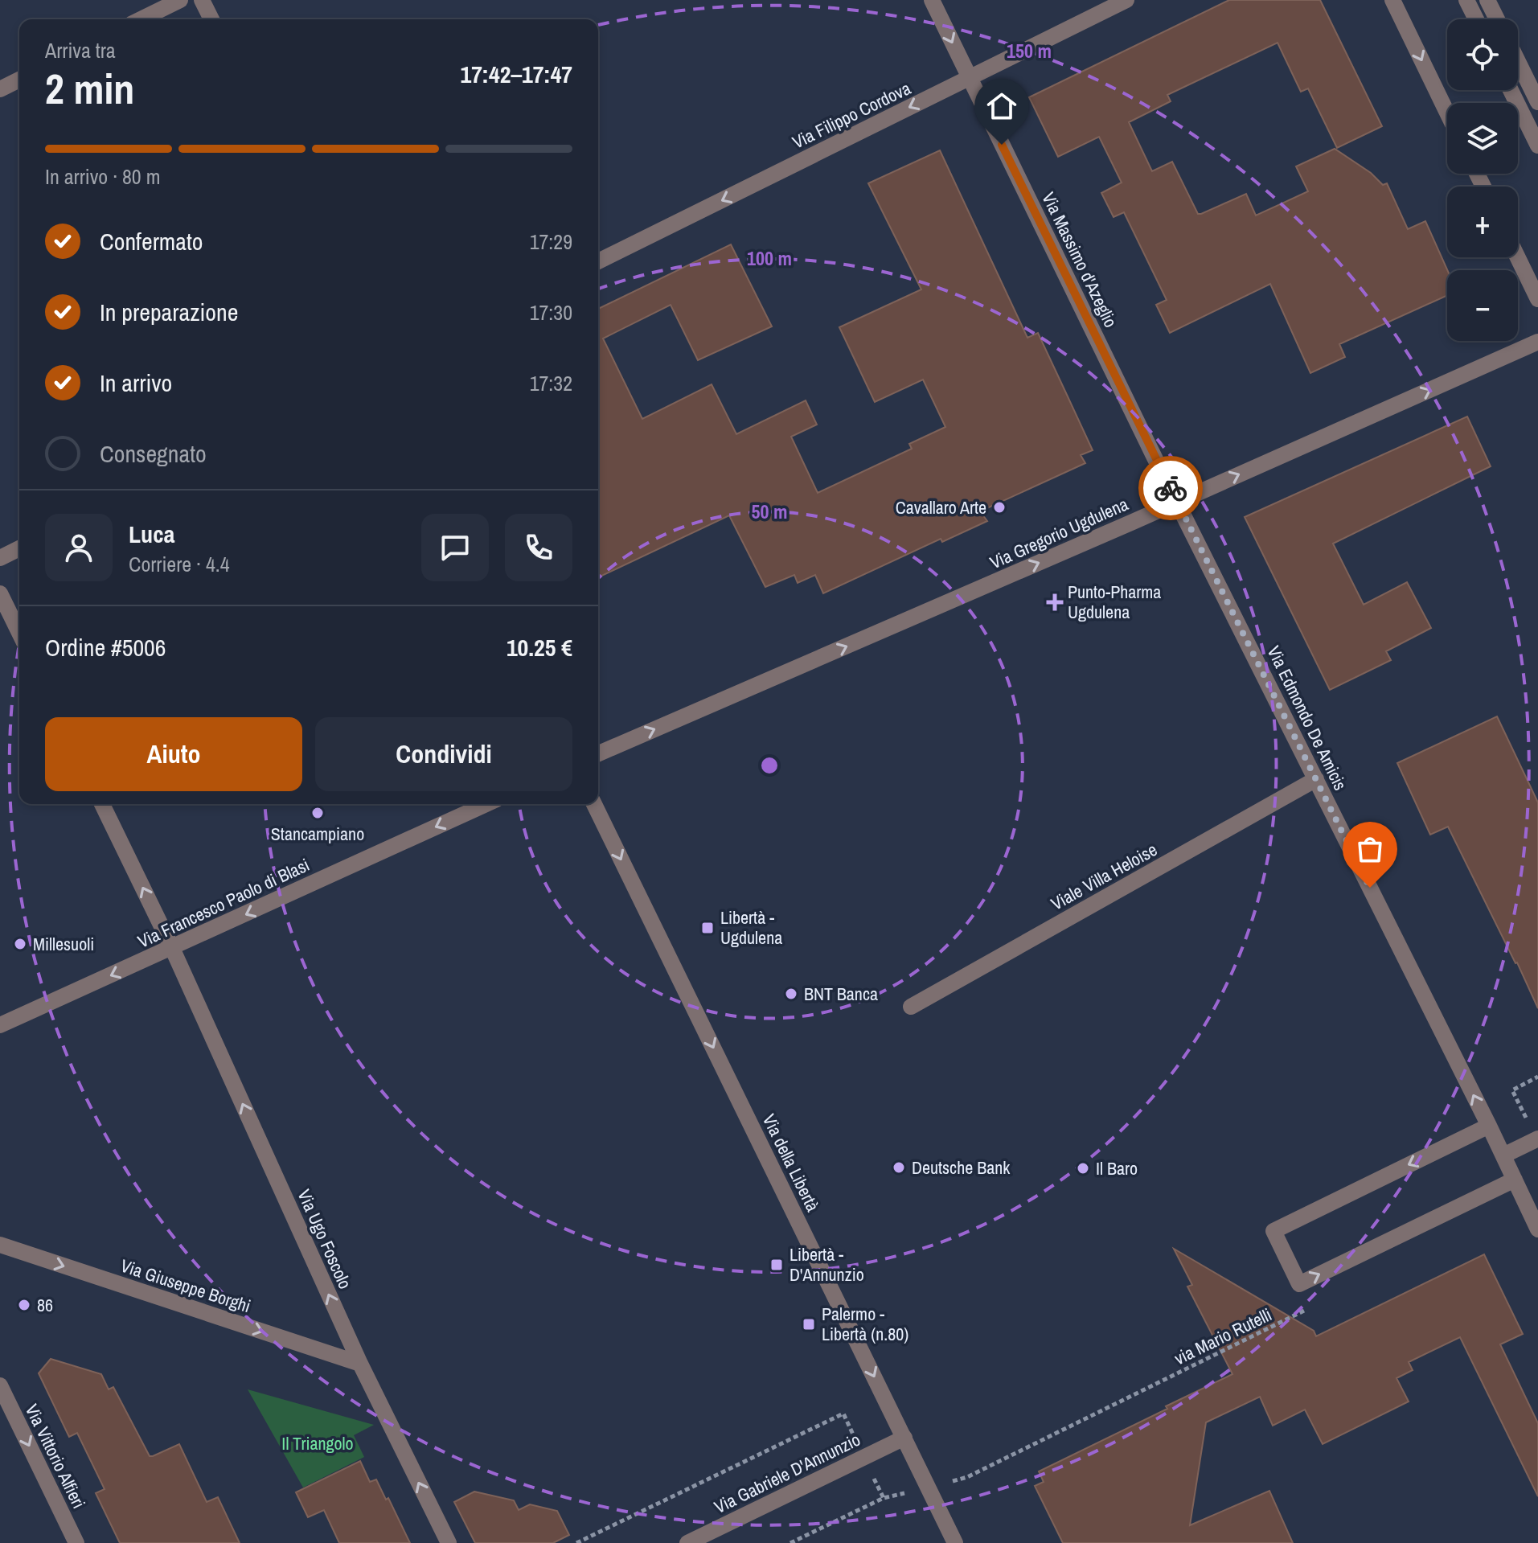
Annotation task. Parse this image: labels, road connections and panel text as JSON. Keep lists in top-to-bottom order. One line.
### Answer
{"streets":{"street":["Via Filippo Cordova","Via Massimo d'Azeglio","Via Gregorio Ugdulena","Via Edmondo De Amicis","Viale Villa Heloise","Via Francesco Paolo di Blasi","Via della Libertà","Via Ugo Foscolo","Via Giuseppe Borghi","Via Vittorio Alfieri","Via Gabriele D'Annunzio"],"path":["via Mario Rutelli"]},"crossings":[["Via Filippo Cordova","Via Massimo d'Azeglio"],["Via Massimo d'Azeglio","Via Gregorio Ugdulena"],["Via Massimo d'Azeglio","Via Edmondo De Amicis"],["Via Gregorio Ugdulena","Via Edmondo De Amicis"],["Via Edmondo De Amicis","Viale Villa Heloise"],["Via Francesco Paolo di Blasi","Via Ugo Foscolo"],["Via della Libertà","Via Gabriele D'Annunzio"],["Via Ugo Foscolo","Via Giuseppe Borghi"]],"one_way":["Via Filippo Cordova","Via Gregorio Ugdulena","Via Edmondo De Amicis","Via Francesco Paolo di Blasi","Via della Libertà","Via Ugo Foscolo","Via Giuseppe Borghi","Via Vittorio Alfieri"],"parks":["Il Triangolo"],"places":{"other":["Cavallaro Arte","Stancampiano","Millesuoli","BNT Banca","Deutsche Bank","Il Baro","86"],"health":["Punto-Pharma Ugdulena"],"transit":["Libertà - Ugdulena","Libertà - D'Annunzio","Palermo - Libertà (n.80)"]},"page":{"map_buttons":["+","−"],"heading":["2 min","Arriva tra","17:42–17:47"],"panel":["Luca","Corriere · 4.4","Ordine #5006","10.25 €"],"bar":"In arrivo · 80 m","list":[["Confermato","17:29"],["In preparazione","17:30"],["In arrivo","17:32"],"Consegnato"],"buttons":["Aiuto","Condividi"]},"rings":["150 m","100 m","50 m"]}
